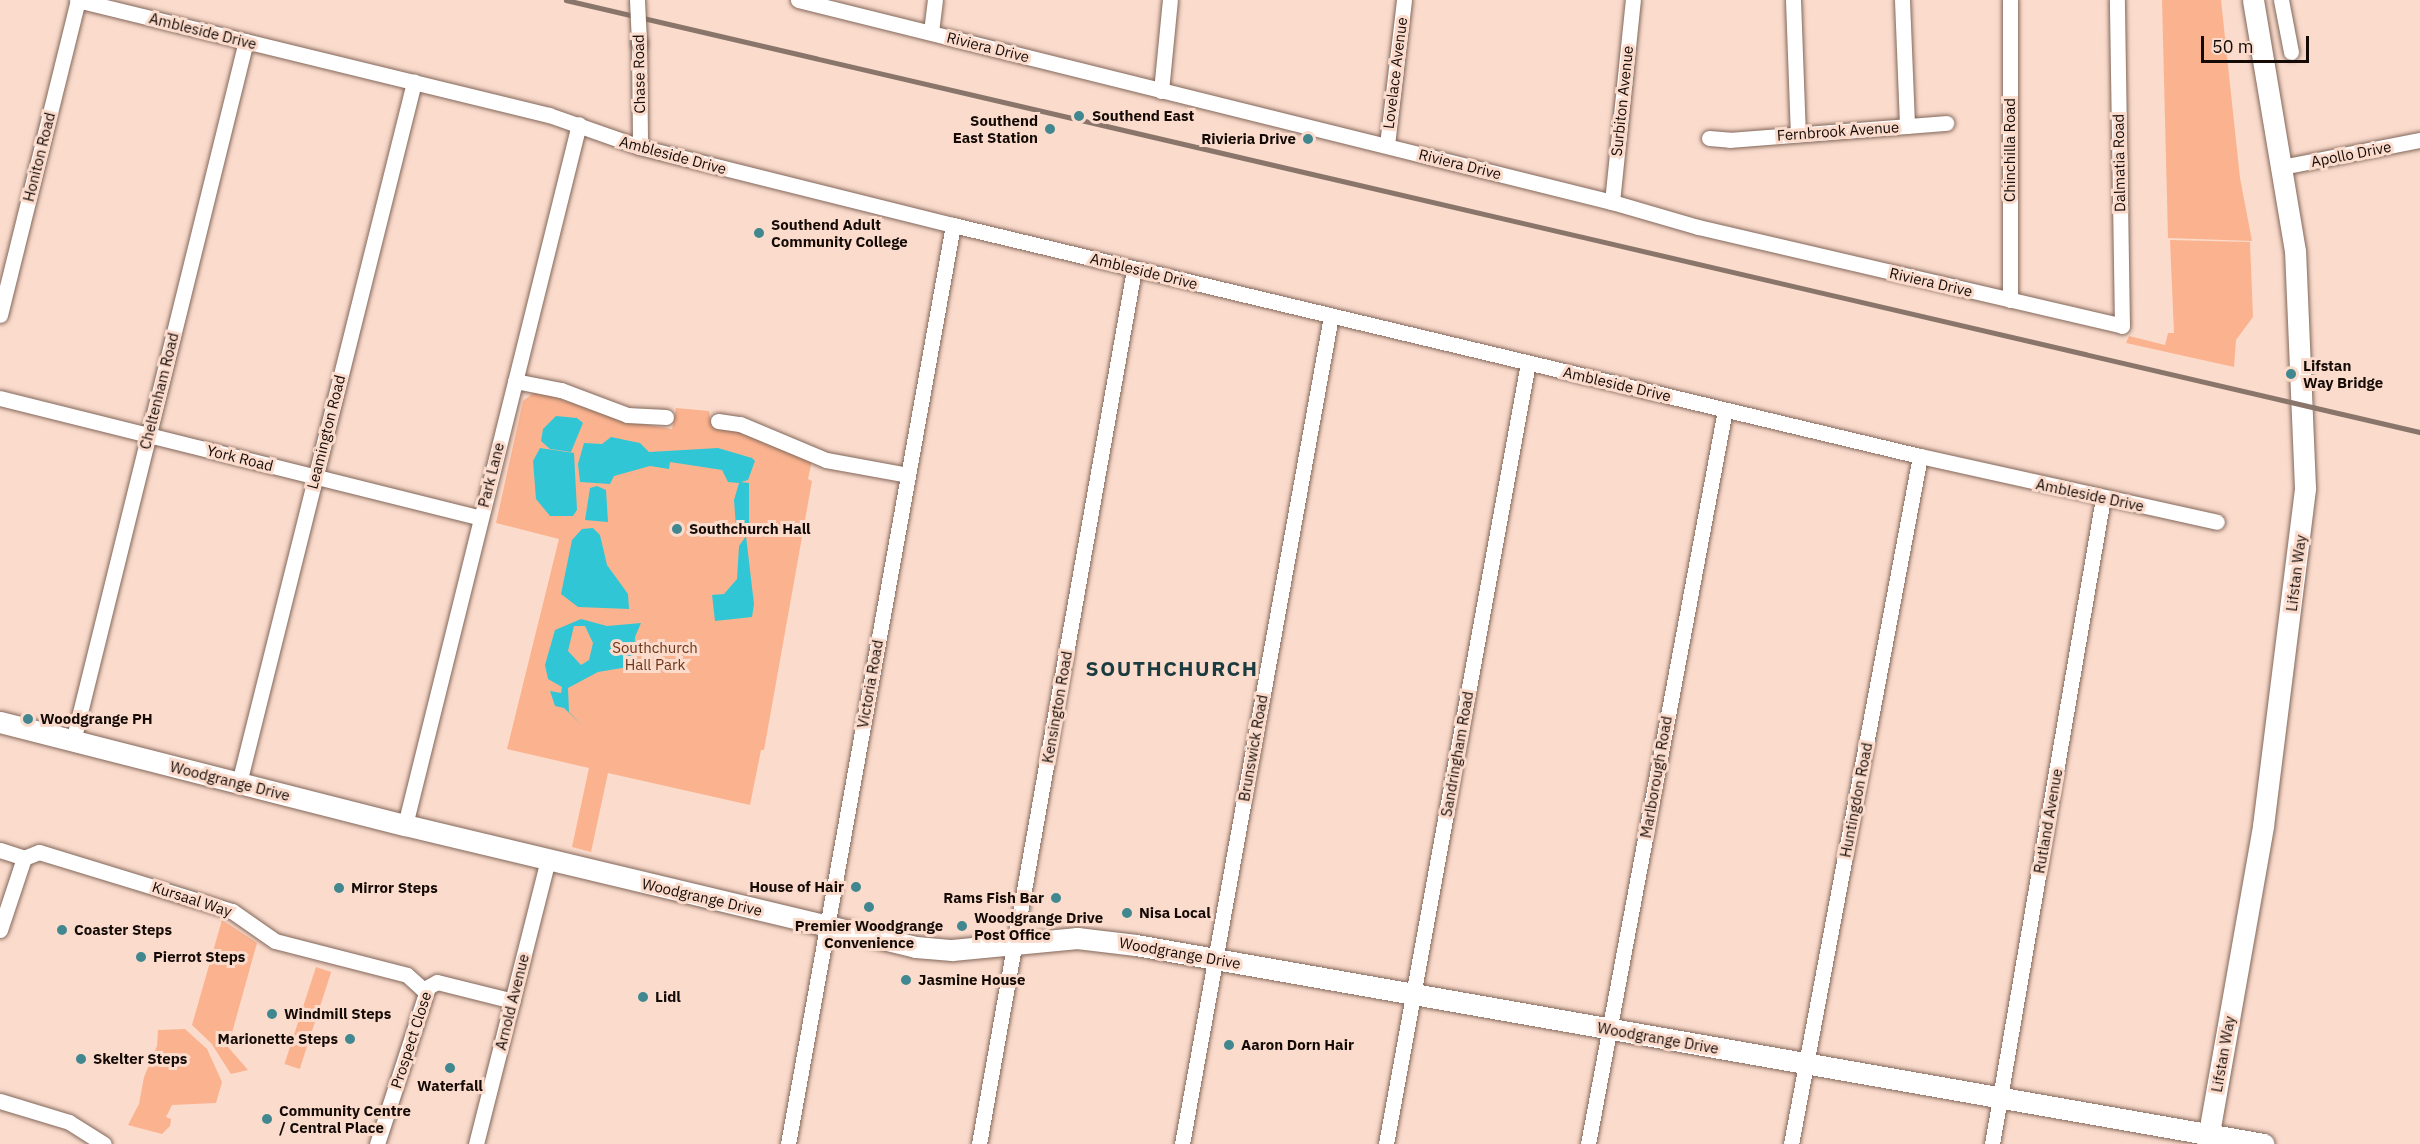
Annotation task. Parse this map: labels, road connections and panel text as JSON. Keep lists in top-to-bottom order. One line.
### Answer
{"streets":{"street":["Ambleside Drive","Riviera Drive","Lovelace Avenue","Chase Road","Surbiton Avenue","Fernbrook Avenue","Chinchilla Road","Apollo Drive","Honiton Road","Dalmatia Road","Cheltenham Road","Leamington Road","York Road","Park Lane","Lifstan Way","Victoria Road","Kensington Road","Brunswick Road","Sandringham Road","Marlborough Road","Woodgrange Drive","Huntingdon Road","Rutland Avenue","Kursaal Way","Arnold Avenue","Prospect Close"]},"crossings":[["Ambleside Drive","Chase Road"],["Ambleside Drive","Honiton Road"],["Ambleside Drive","Cheltenham Road"],["Ambleside Drive","Leamington Road"],["Ambleside Drive","Park Lane"],["Ambleside Drive","Victoria Road"],["Ambleside Drive","Kensington Road"],["Ambleside Drive","Brunswick Road"],["Ambleside Drive","Sandringham Road"],["Ambleside Drive","Marlborough Road"],["Ambleside Drive","Huntingdon Road"],["Ambleside Drive","Rutland Avenue"],["Riviera Drive","Lovelace Avenue"],["Riviera Drive","Surbiton Avenue"],["Riviera Drive","Chinchilla Road"],["Riviera Drive","Dalmatia Road"],["Apollo Drive","Lifstan Way"],["Cheltenham Road","York Road"],["Cheltenham Road","Woodgrange Drive"],["Leamington Road","York Road"],["Leamington Road","Woodgrange Drive"],["York Road","Park Lane"],["Park Lane","Woodgrange Drive"],["Lifstan Way","Woodgrange Drive"],["Victoria Road","Woodgrange Drive"],["Kensington Road","Woodgrange Drive"],["Brunswick Road","Woodgrange Drive"],["Sandringham Road","Woodgrange Drive"],["Marlborough Road","Woodgrange Drive"],["Woodgrange Drive","Huntingdon Road"],["Woodgrange Drive","Rutland Avenue"],["Woodgrange Drive","Arnold Avenue"],["Kursaal Way","Prospect Close"],["Arnold Avenue","Prospect Close"]],"districts":["SOUTHCHURCH"],"parks":["Southchurch Hall Park"],"places":["Southend East","Southend East Station","Rivieria Drive","Southend Adult Community College","Lifstan Way Bridge","Southchurch Hall","Woodgrange PH","House of Hair","Mirror Steps","Rams Fish Bar","Premier Woodgrange Convenience","Nisa Local","Woodgrange Drive Post Office","Coaster Steps","Pierrot Steps","Jasmine House","Lidl","Windmill Steps","Marionette Steps","Aaron Dorn Hair","Skelter Steps","Waterfall","Community Centre / Central Place"],"scale_bar":"50 m"}
